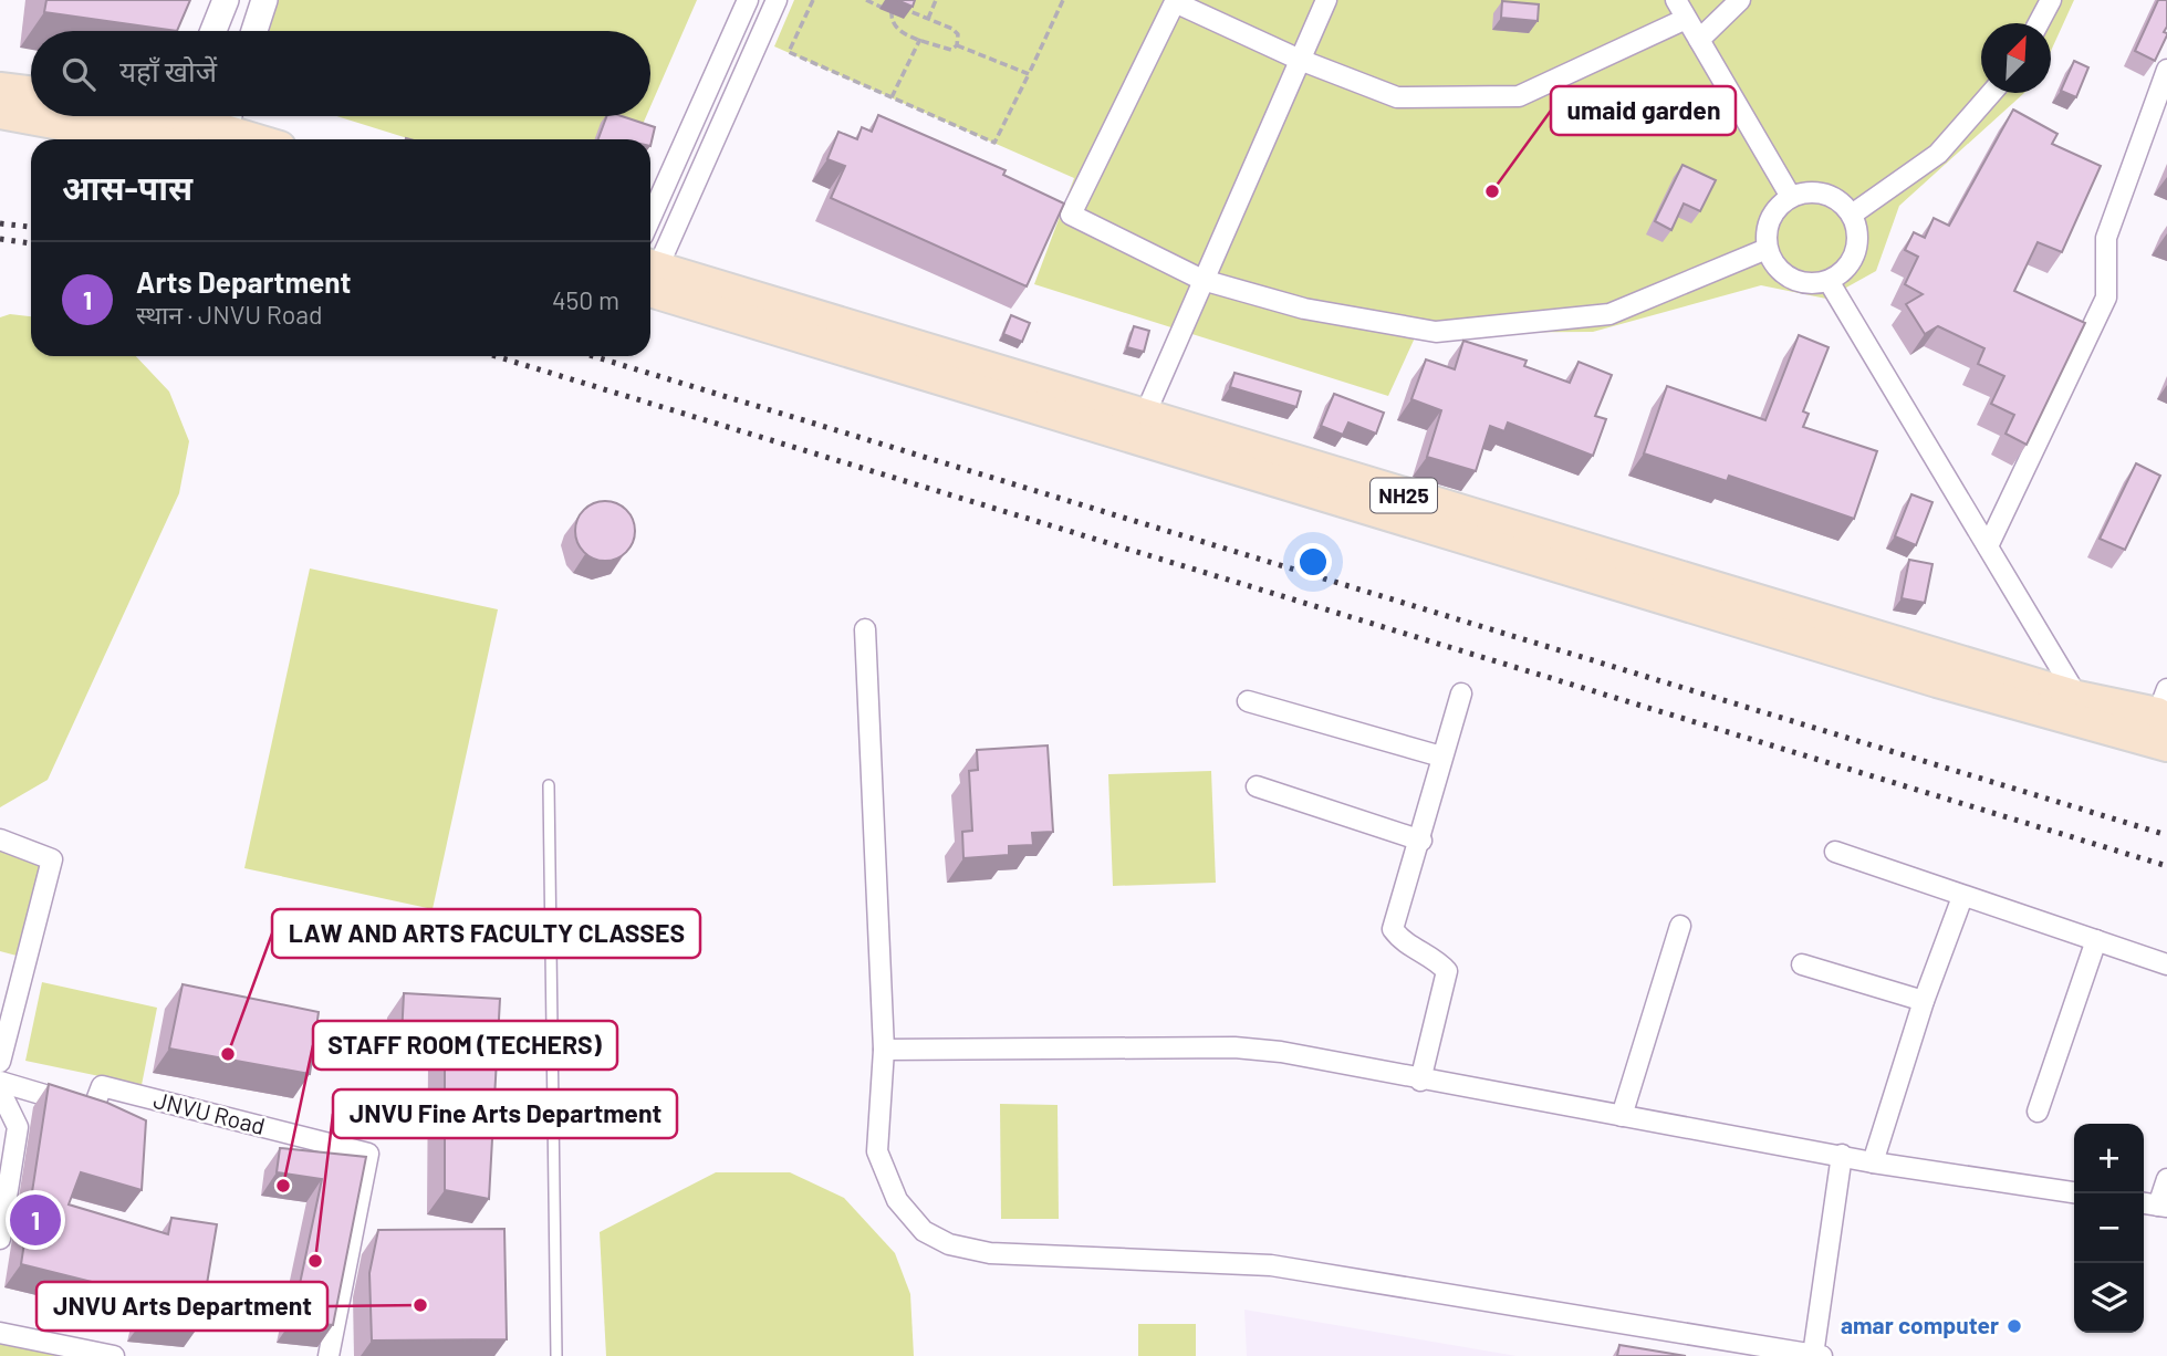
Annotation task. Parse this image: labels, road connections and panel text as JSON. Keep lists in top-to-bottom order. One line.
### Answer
{"streets":{"main road":["NH25"],"street":["JNVU Road"]},"places":["umaid garden","LAW AND ARTS FACULTY CLASSES","STAFF ROOM (TECHERS)","JNVU Fine Arts Department","JNVU Arts Department","amar computer"],"north":"top right","page":{"search":"यहाँ खोजें","heading":"आस-पास","list":[{"mark":"1","name":"Arts Department","note":"स्थान · JNVU Road","value":"450 m"}],"map_buttons":["+","−"],"pins":"1"}}
